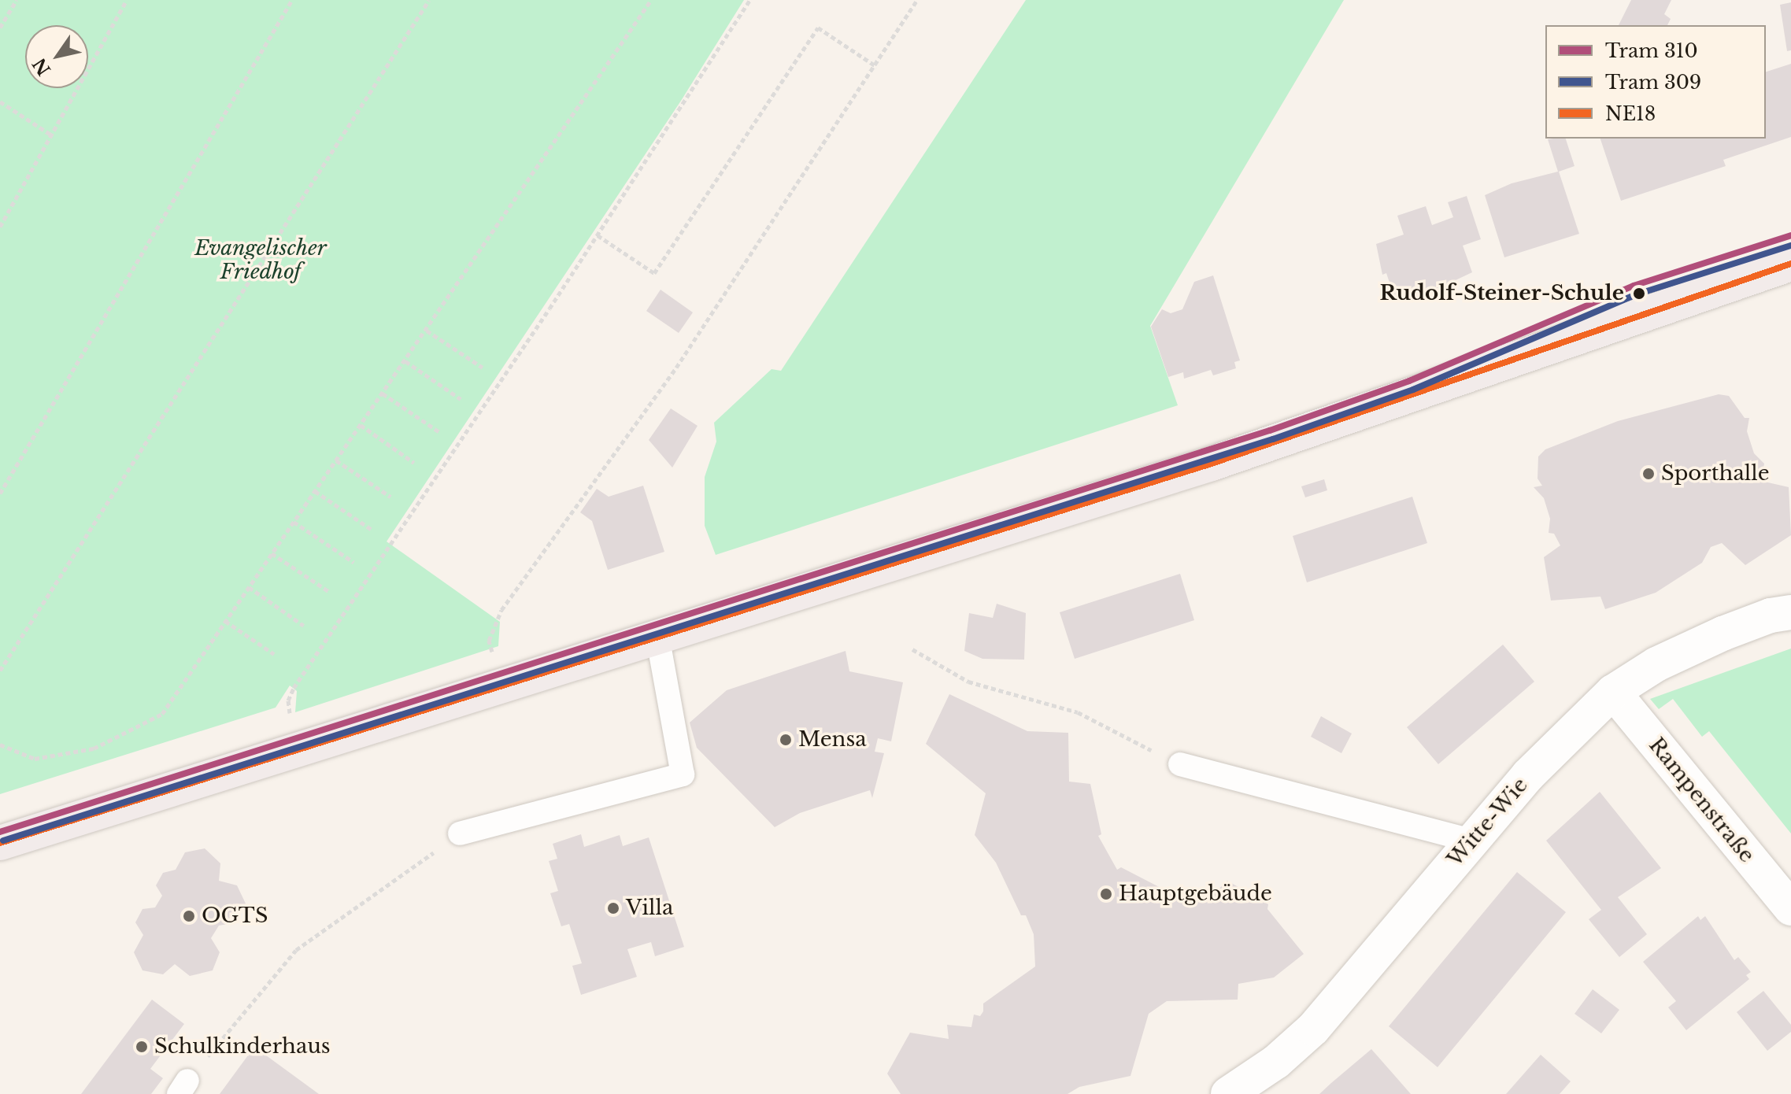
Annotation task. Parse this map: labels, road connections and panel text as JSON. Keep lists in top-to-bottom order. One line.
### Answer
{"streets":{"street":["Rampenstraße","Witte-Wie"]},"crossings":[["Rampenstraße","Witte-Wie"]],"parks":["Evangelischer Friedhof"],"places":["Rudolf-Steiner-Schule","Sporthalle","Mensa","Hauptgebäude","Villa","OGTS","Schulkinderhaus"],"lines":["tram line 310","tram line 309","transit line NE18"],"legend":["Tram 310","Tram 309","NE18"],"north":"bottom left"}
